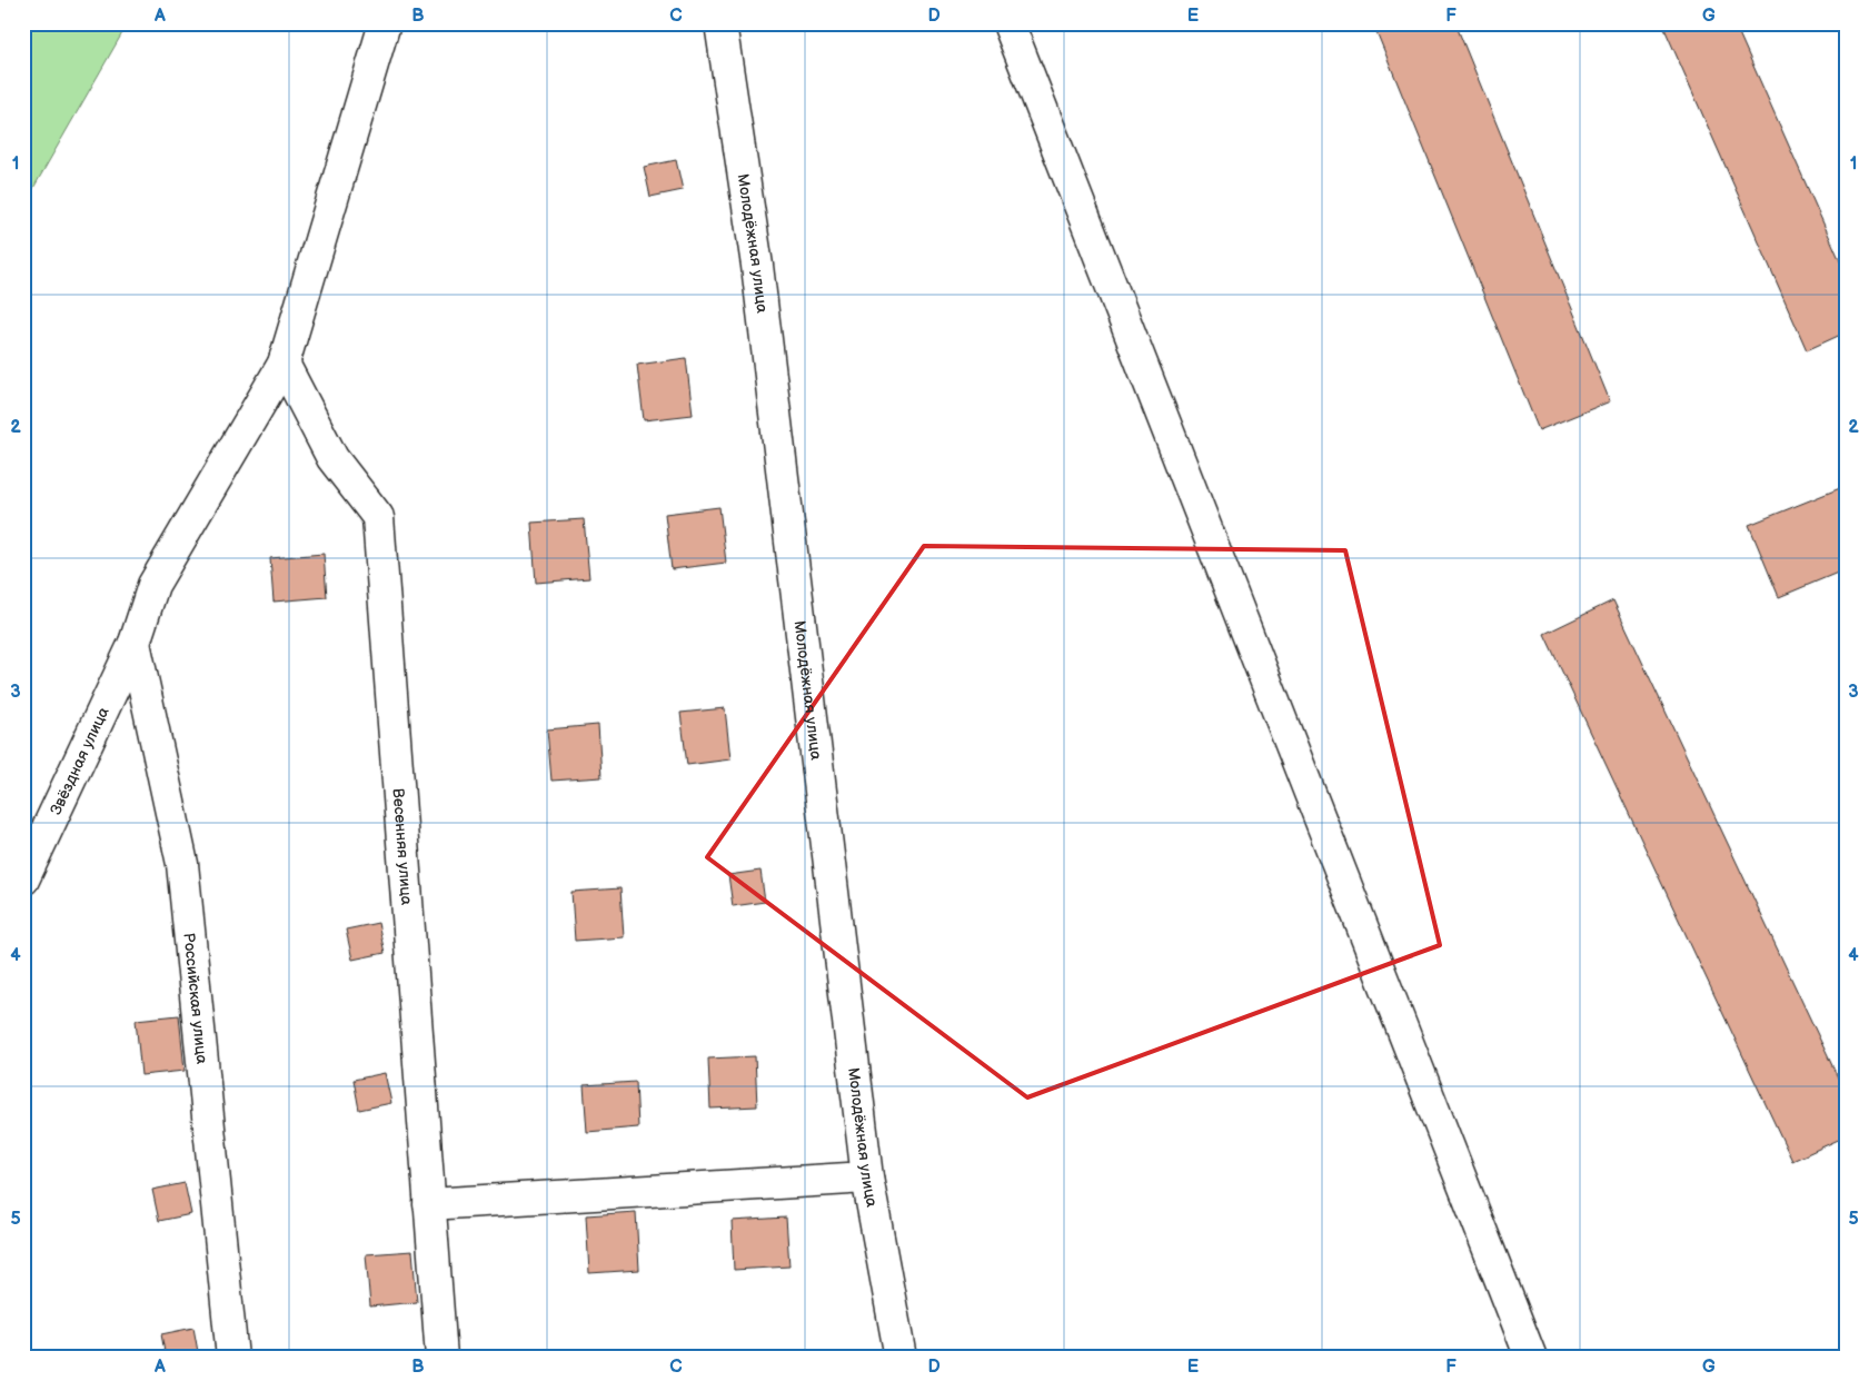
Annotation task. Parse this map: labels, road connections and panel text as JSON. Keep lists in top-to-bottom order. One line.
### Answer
{"streets":{"street":["Молодёжная улица","Звёздная улица","Весенняя улица","Российская улица"]},"crossings":[["Звёздная улица","Весенняя улица"],["Звёздная улица","Российская улица"]],"grid":{"columns":["A","B","C","D","E","F","G"],"rows":["1","2","3","4","5"]}}
